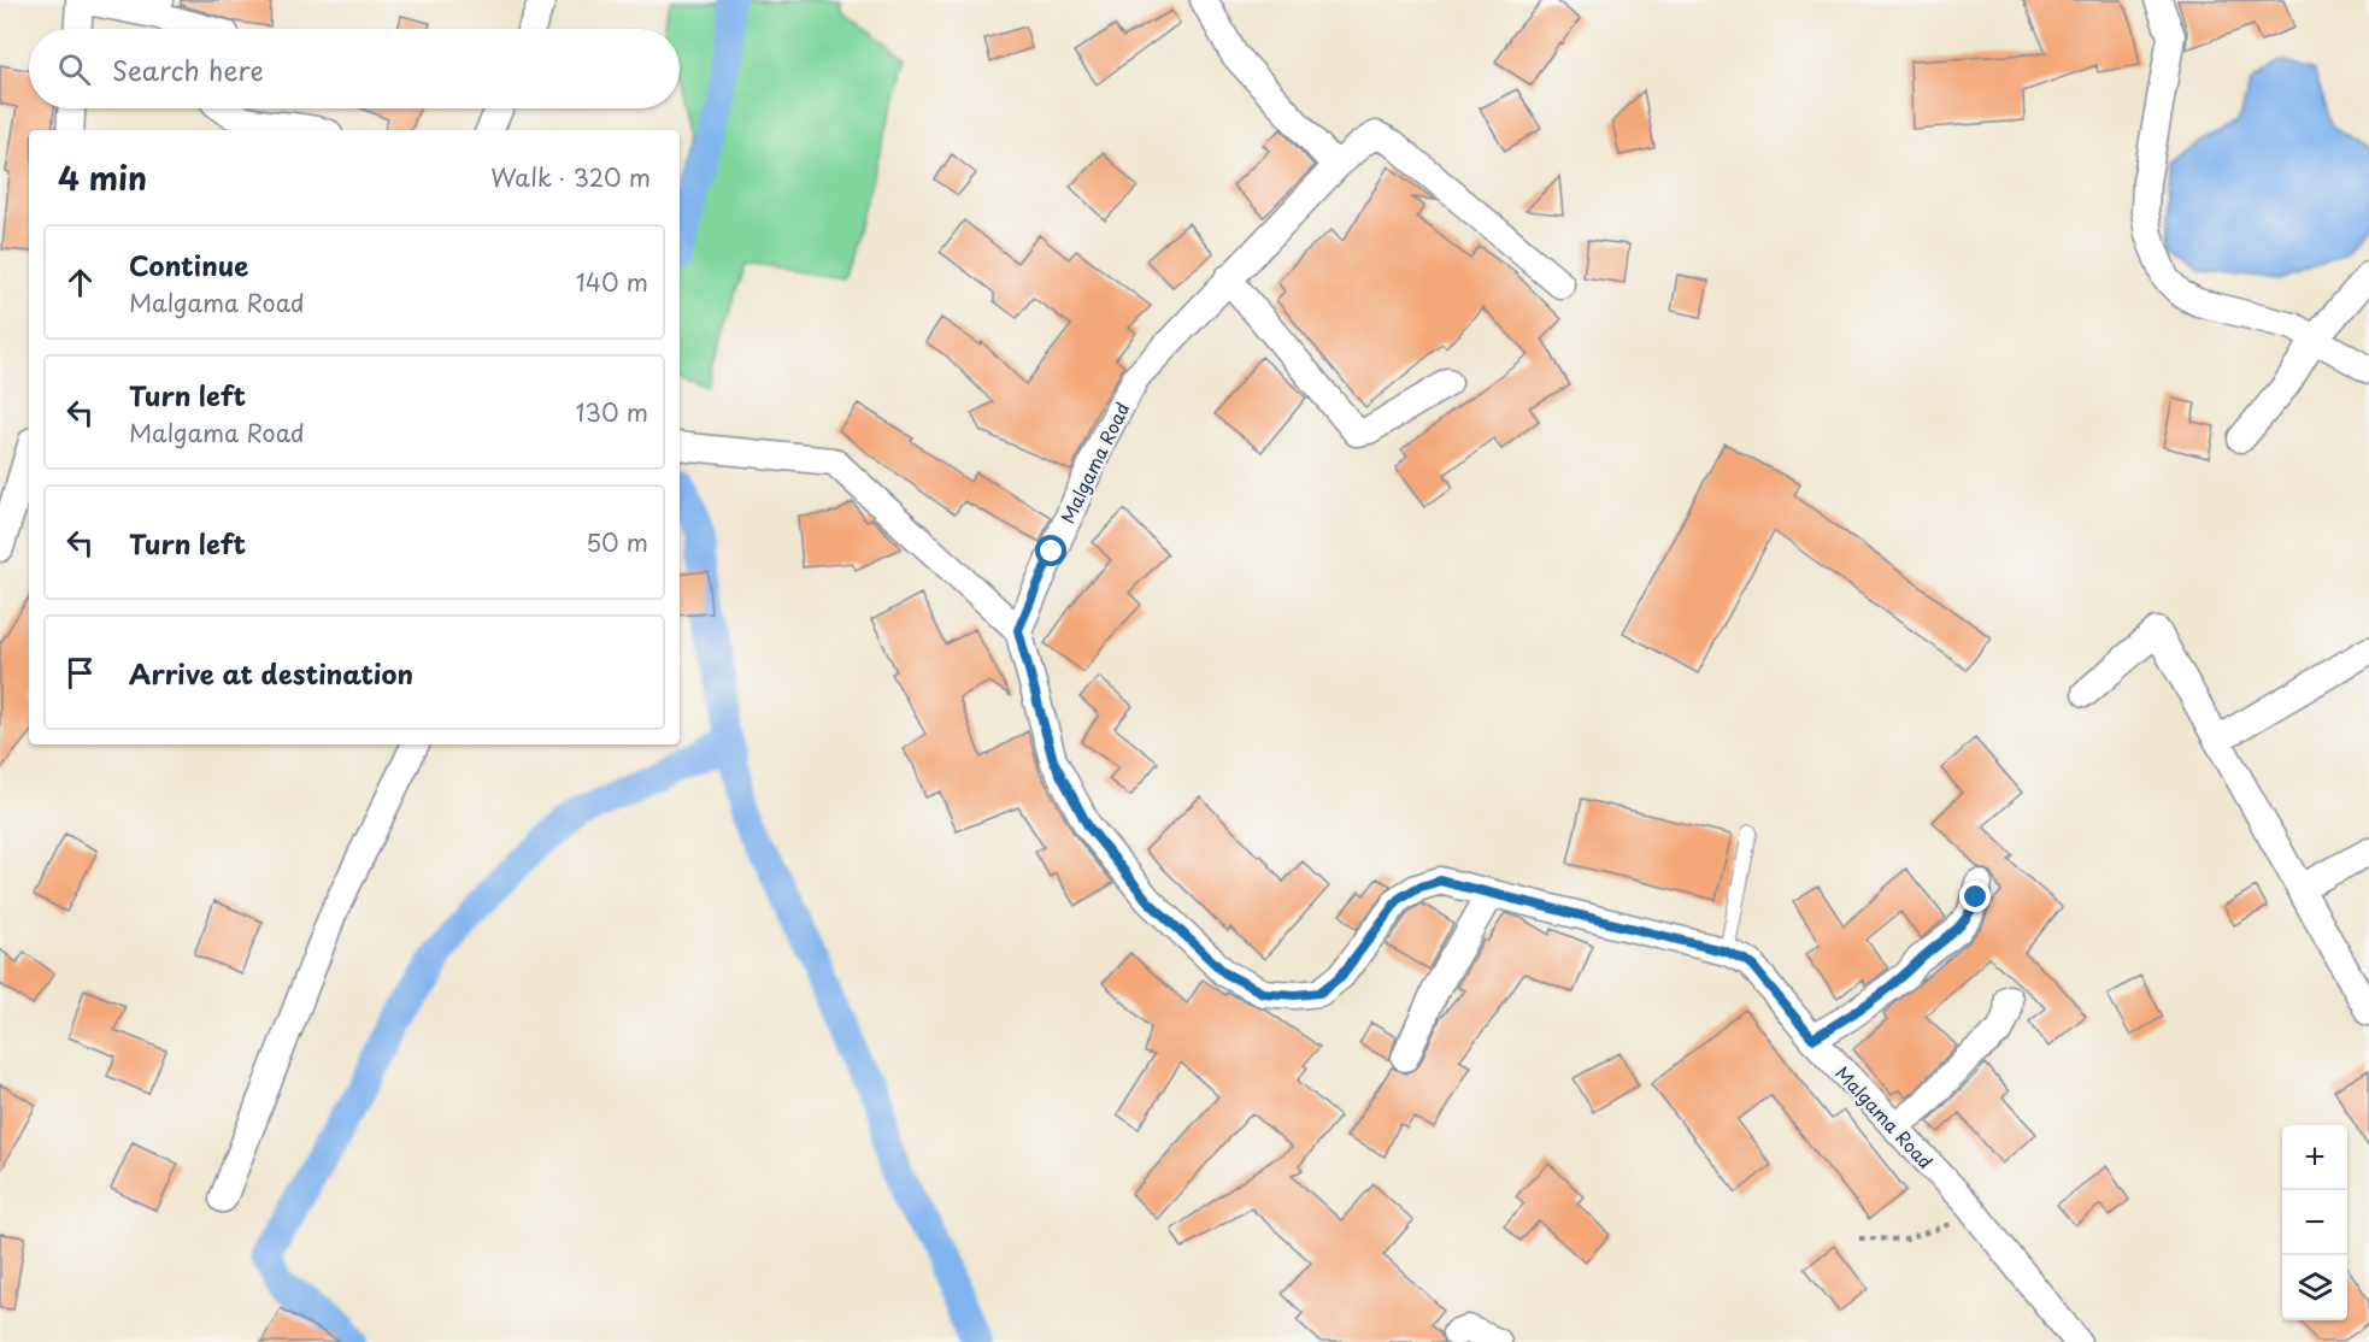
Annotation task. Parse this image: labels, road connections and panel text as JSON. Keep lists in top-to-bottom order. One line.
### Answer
{"streets":{"street":["Malgama Road"]},"page":{"search":"Search here","heading":["4 min","Walk · 320 m"],"list":[["Continue","Malgama Road","140 m"],["Turn left","Malgama Road","130 m"],["Turn left","50 m"],"Arrive at destination"],"map_buttons":["+","−"]}}
